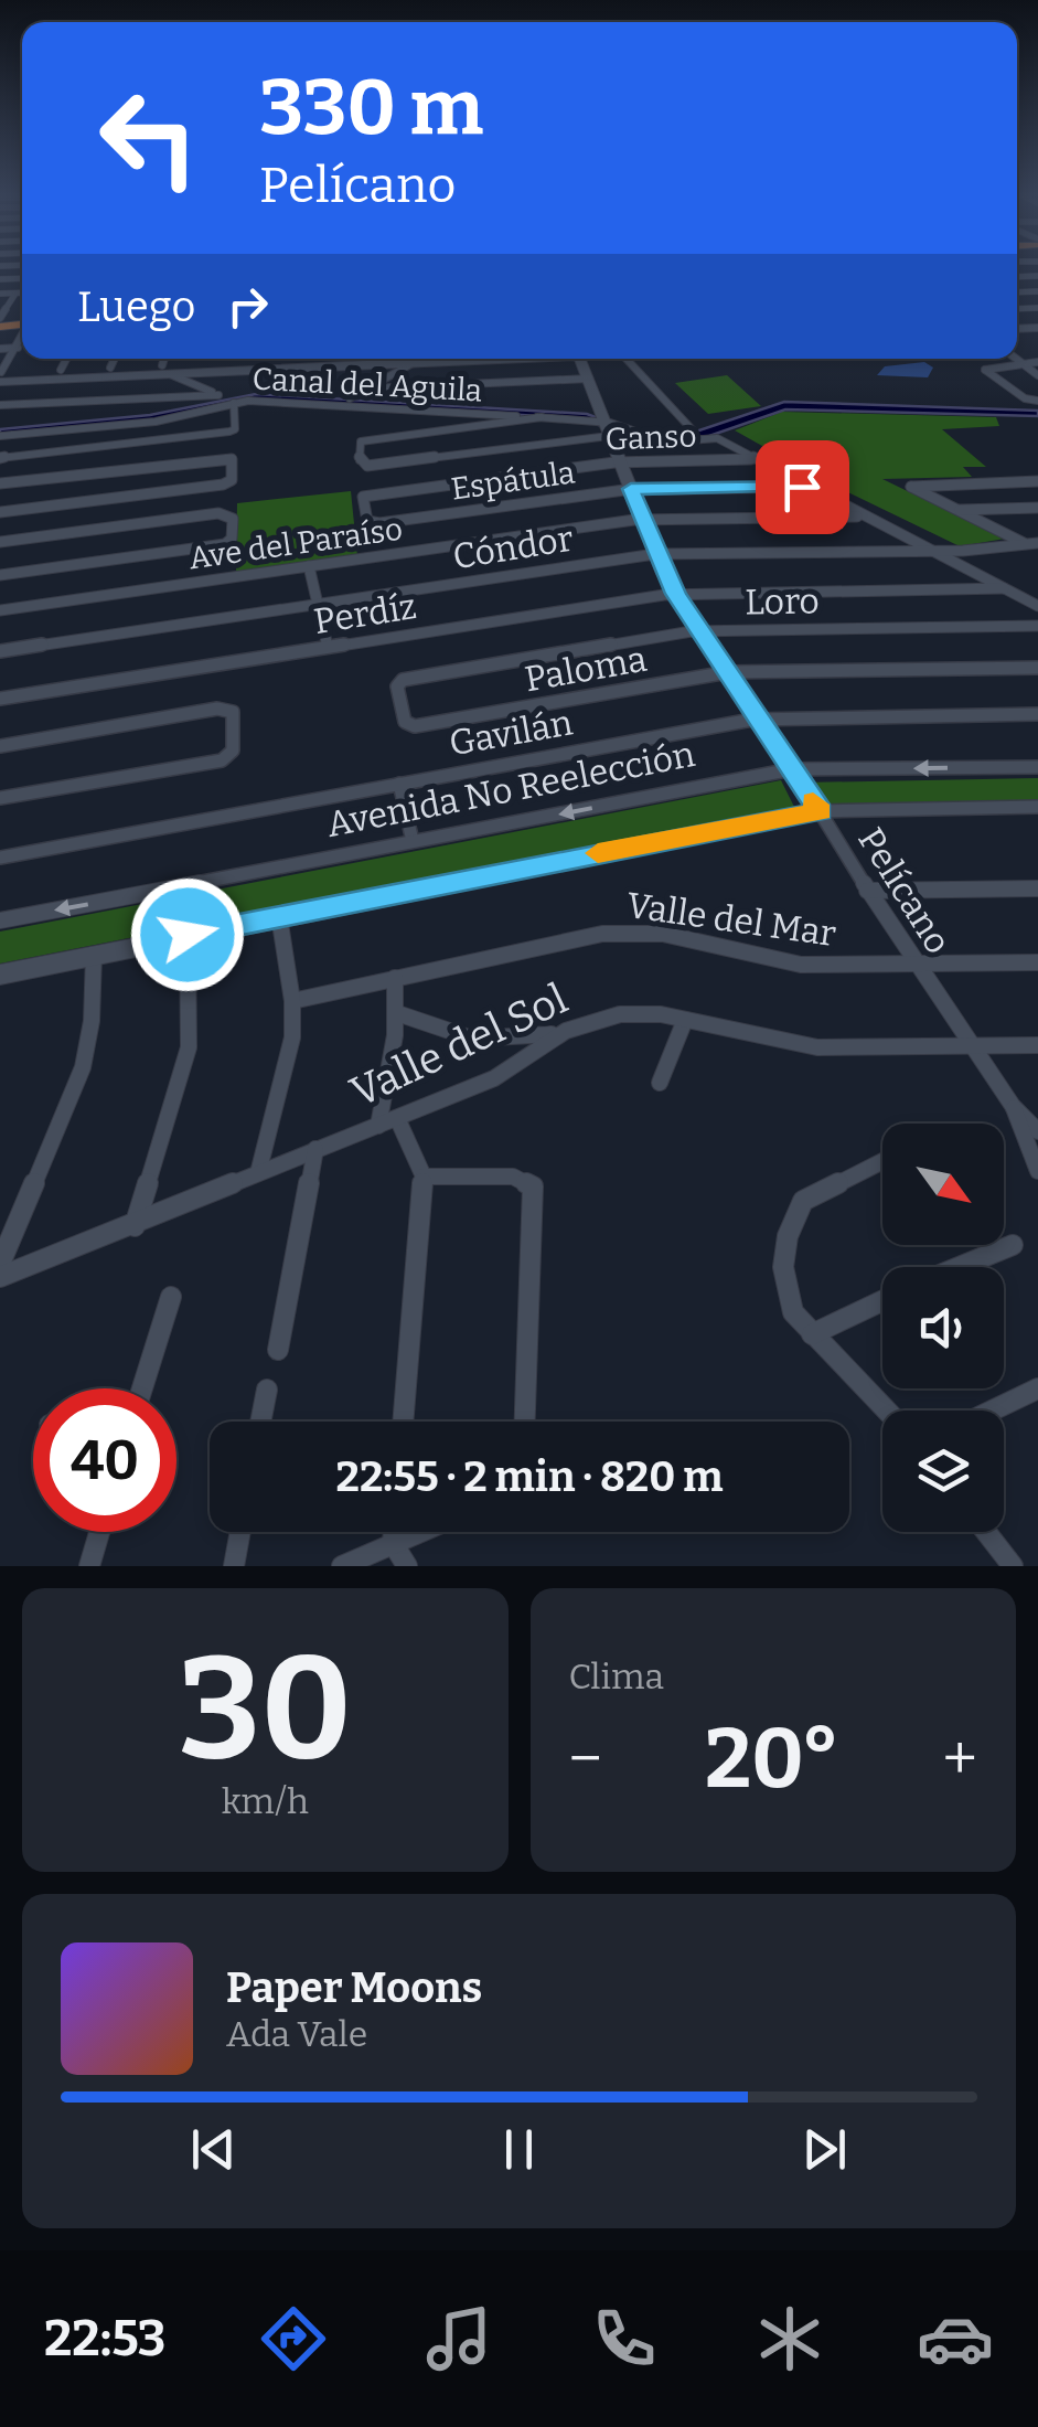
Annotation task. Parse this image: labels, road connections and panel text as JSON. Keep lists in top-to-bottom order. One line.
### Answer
{"streets":{"main road":["Pelícano"],"street":["Canal del Aguila","Ganso","Espátula","Ave del Paraíso","Cóndor","Loro","Perdíz","Paloma","Gavilán","Avenida No Reelección","Valle del Mar","Valle del Sol"]},"crossings":[["Canal del Aguila","Pelícano"],["Ganso","Espátula"],["Ganso","Pelícano"],["Espátula","Pelícano"],["Ave del Paraíso","Pelícano"],["Cóndor","Pelícano"],["Loro","Paloma"],["Loro","Pelícano"],["Perdíz","Pelícano"],["Paloma","Pelícano"],["Gavilán","Pelícano"],["Avenida No Reelección","Pelícano"],["Pelícano","Valle del Mar"],["Pelícano","Valle del Sol"]],"one_way":["Avenida No Reelección"],"north":"bottom right","page":{"turn":["330 m","Pelícano"],"then":"Luego","limit":"40","trip":"22:55 · 2 min · 820 m","tile":[["30","km/h"],"Clima"],"heat":["−","20°","+"],"song":["Paper Moons","Ada Vale"],"tabs":"22:53"}}
